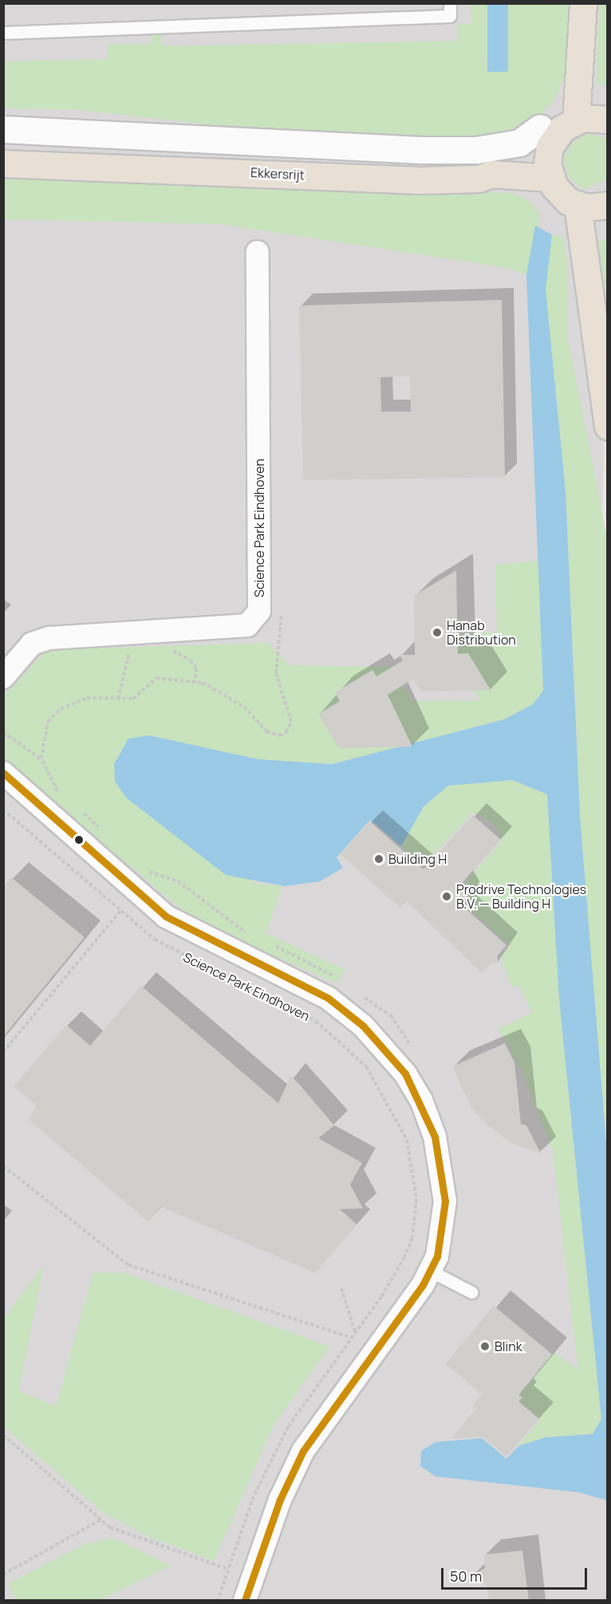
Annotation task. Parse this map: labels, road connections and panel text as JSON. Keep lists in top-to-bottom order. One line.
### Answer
{"streets":{"highway":["Ekkersrijt"],"street":["Science Park Eindhoven"]},"places":["Hanab Distribution","Building H","Prodrive Technologies B.V. — Building H","Blink"],"scale_bar":"50 m"}
